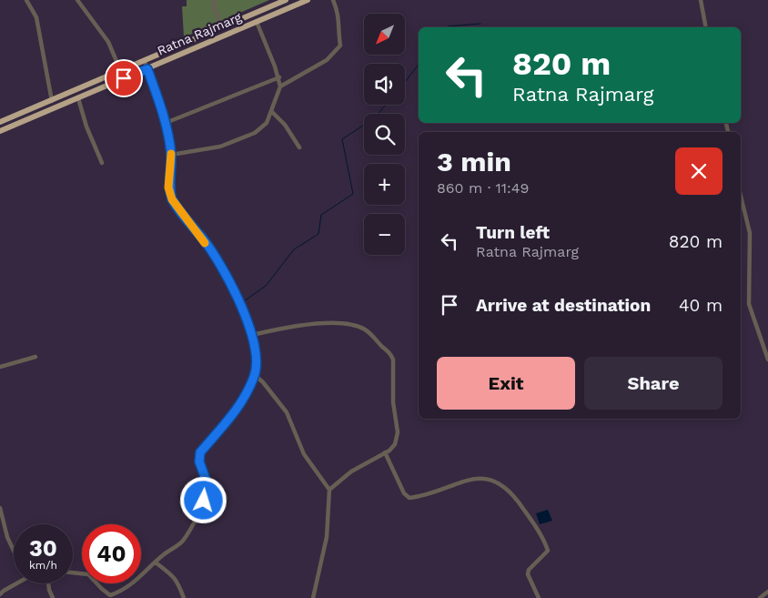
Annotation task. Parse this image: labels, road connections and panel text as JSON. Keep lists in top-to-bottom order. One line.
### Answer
{"streets":{"highway":["Ratna Rajmarg"]},"north":"bottom left","page":{"map_buttons":["+","−"],"turn":["820 m","Ratna Rajmarg"],"heading":["3 min","860 m · 11:49"],"list":[{"name":"Turn left","note":"Ratna Rajmarg","value":"820 m"},{"name":"Arrive at destination","value":"40 m"}],"buttons":["Exit","Share"],"speed":"30 km/h","limit":"40"}}
